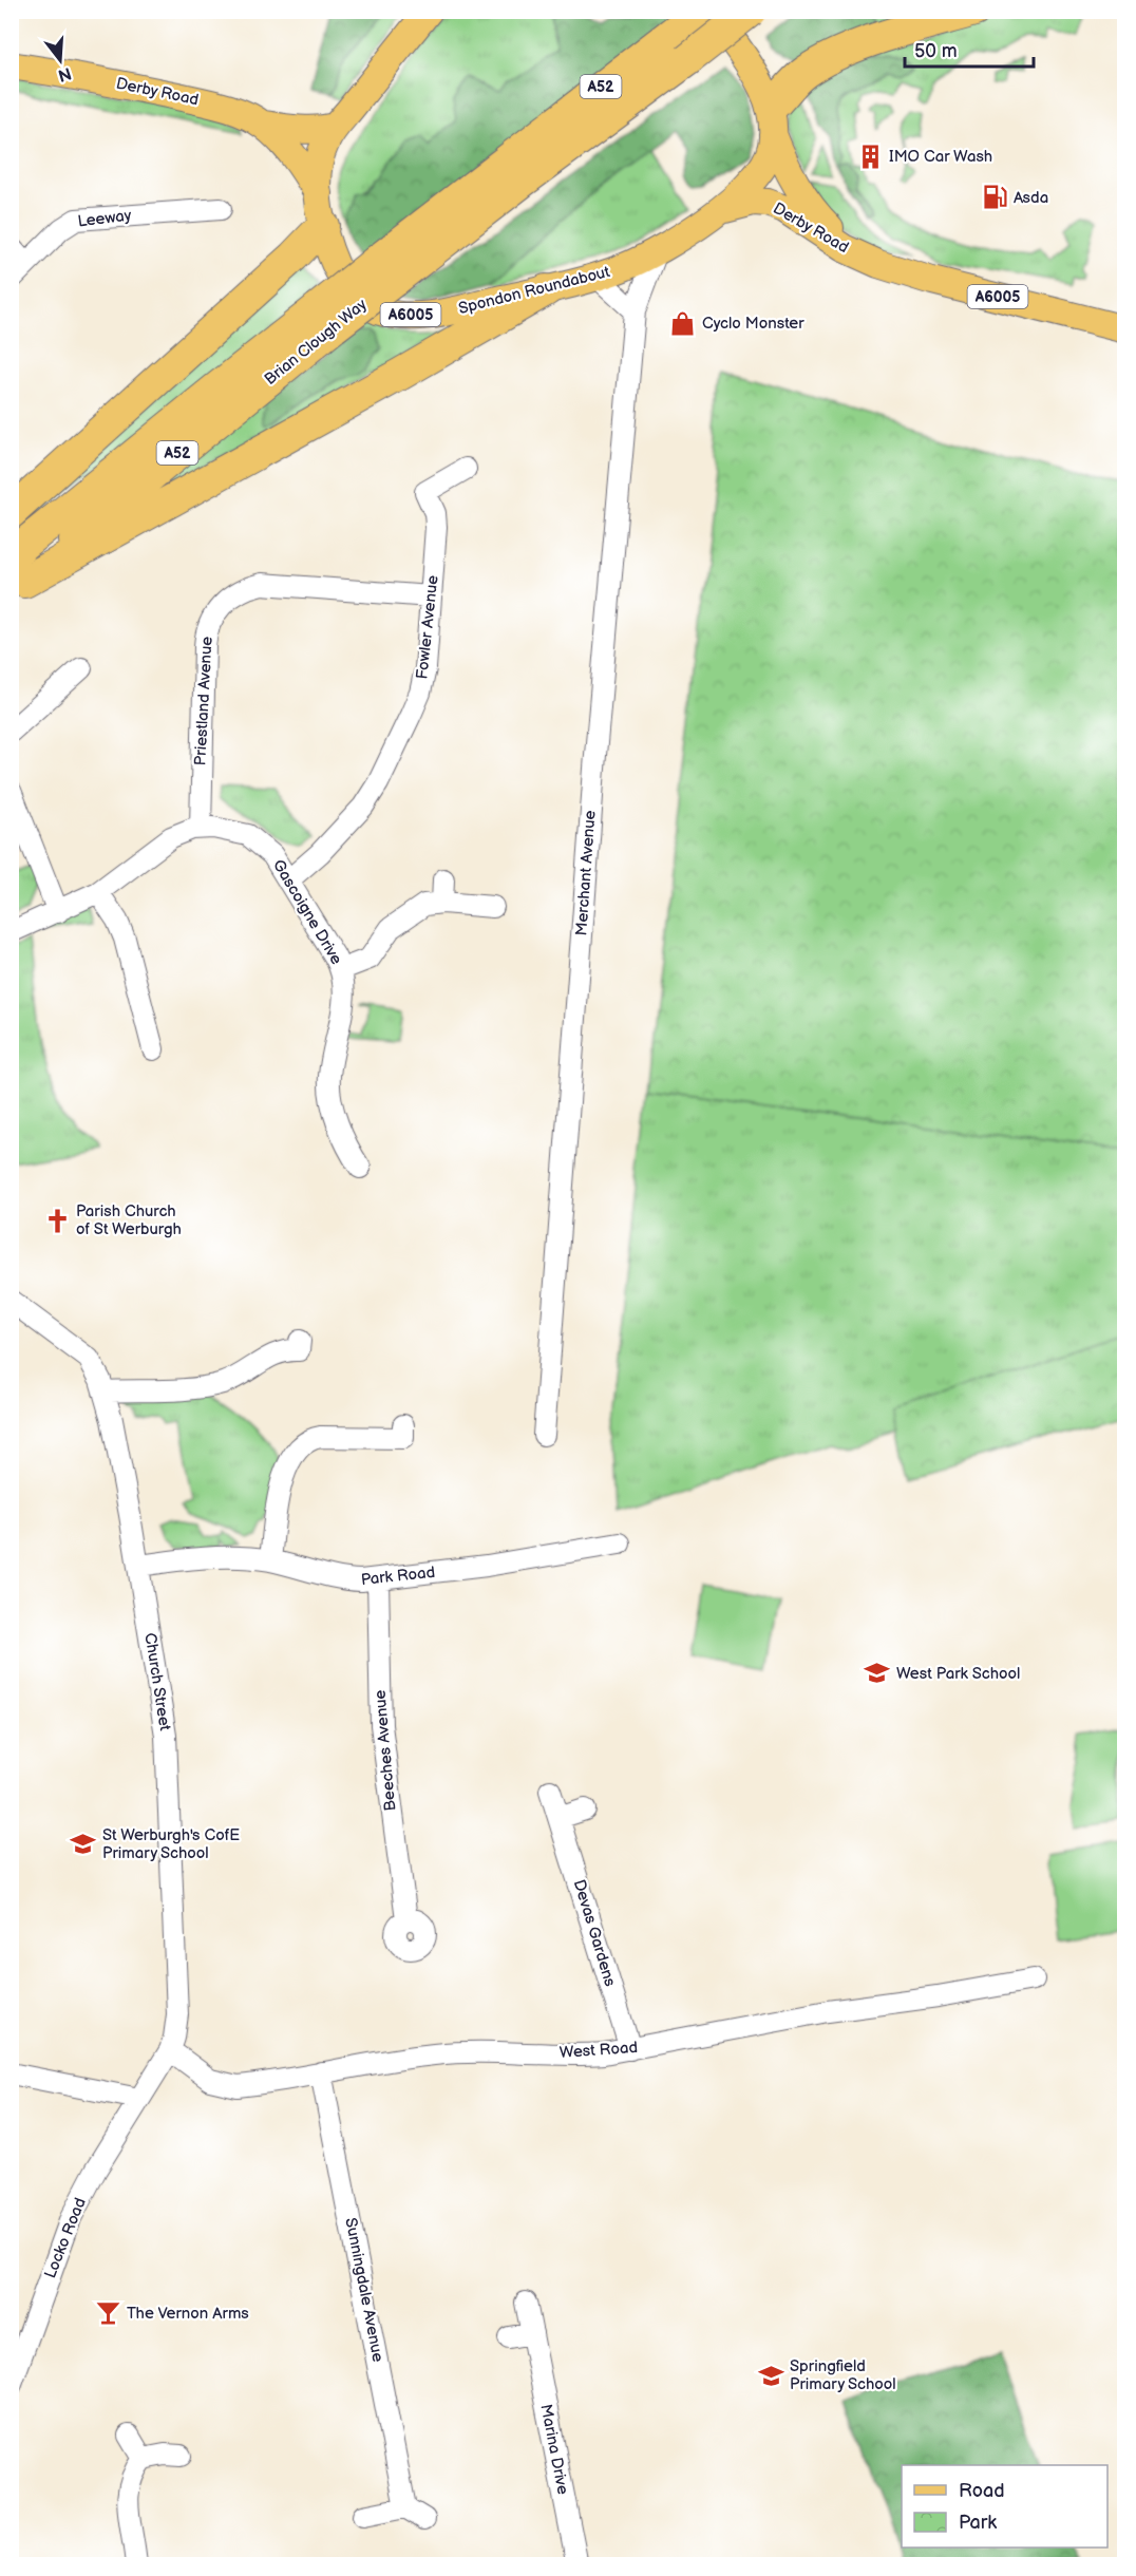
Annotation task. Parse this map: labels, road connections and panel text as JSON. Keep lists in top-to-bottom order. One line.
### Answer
{"streets":{"highway":["A52","Brian Clough Way"],"main road":["Derby Road","Spondon Roundabout","A6005"],"street":["Leeway","Fowler Avenue","Priestland Avenue","Merchant Avenue","Gascoigne Drive","Park Road","Church Street","Beeches Avenue","Devas Gardens","West Road","Locko Road","Sunningdale Avenue","Marina Drive"]},"crossings":[["Derby Road","Spondon Roundabout"],["Derby Road","A6005"],["Spondon Roundabout","A6005"],["Spondon Roundabout","Merchant Avenue"],["Fowler Avenue","Priestland Avenue"],["Fowler Avenue","Gascoigne Drive"],["Priestland Avenue","Gascoigne Drive"],["Park Road","Church Street"],["Park Road","Beeches Avenue"],["Church Street","West Road"],["Church Street","Locko Road"],["Devas Gardens","West Road"],["West Road","Sunningdale Avenue"]],"places":{"building":["IMO Car Wash"],"fuel station":["Asda"],"shop":["Cyclo Monster"],"church":["Parish Church of St Werburgh"],"school or university":["West Park School","St Werburgh's CofE Primary School","Springfield Primary School"],"bar":["The Vernon Arms"]},"legend":["Road","Park"],"scale_bar":"50 m","north":"bottom"}
